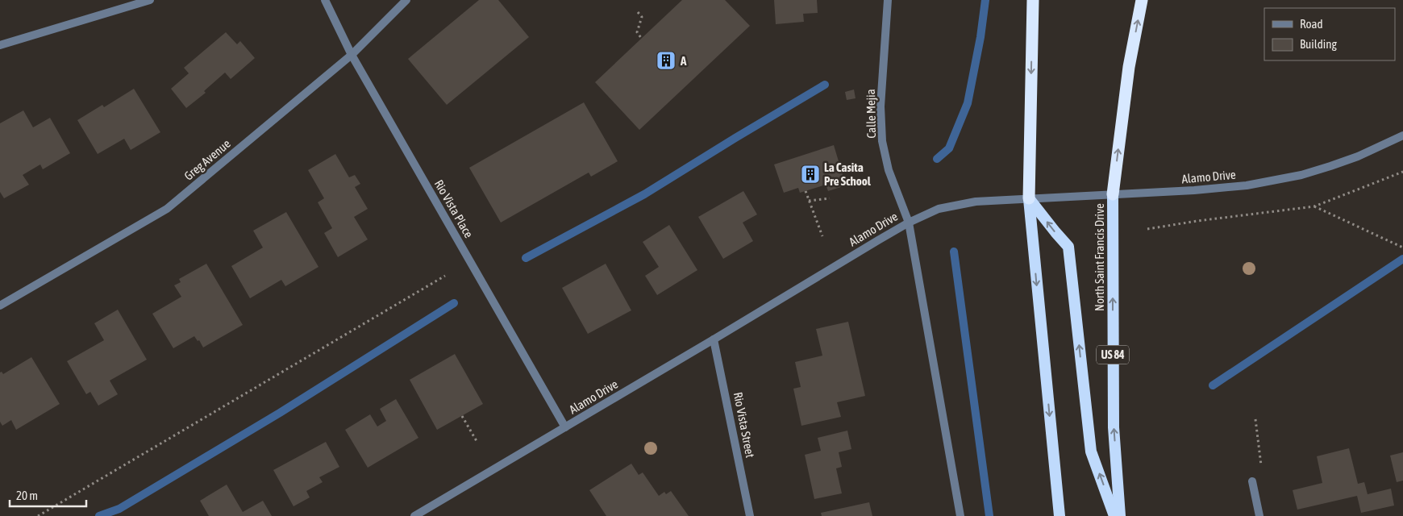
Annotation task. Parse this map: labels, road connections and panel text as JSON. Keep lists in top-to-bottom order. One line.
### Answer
{"streets":{"highway":["North Saint Francis Drive","US 84"],"street":["Calle Mejia","Greg Avenue","Alamo Drive","Rio Vista Place","Rio Vista Street"]},"crossings":[["Calle Mejia","Alamo Drive"],["Greg Avenue","Rio Vista Place"],["Alamo Drive","Rio Vista Place"],["Alamo Drive","North Saint Francis Drive"],["Alamo Drive","Rio Vista Street"]],"places":{"building":["A","La Casita Pre School"]},"legend":["Road","Building"],"scale_bar":"20 m"}
